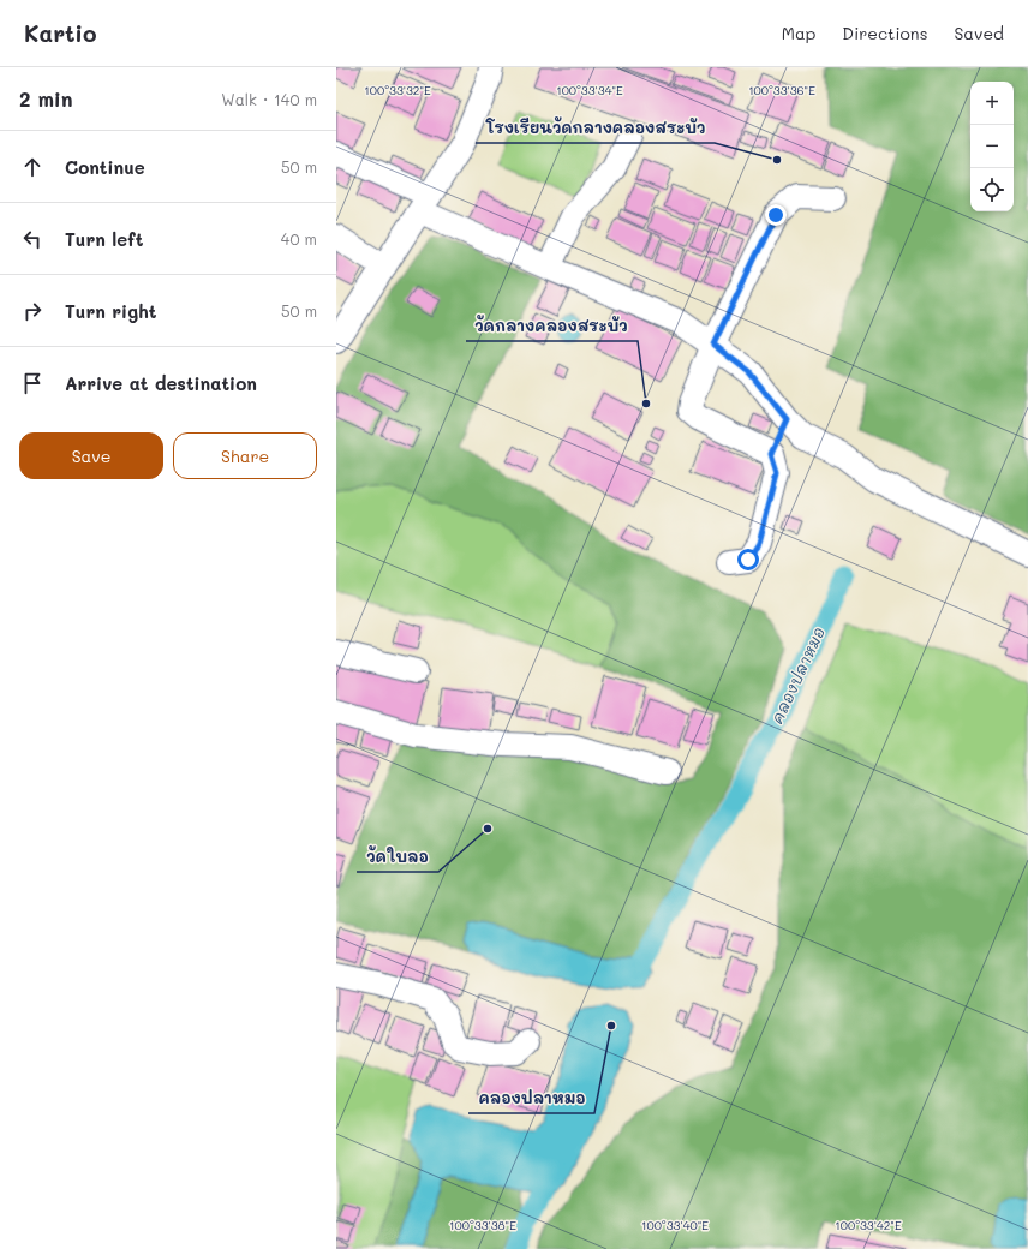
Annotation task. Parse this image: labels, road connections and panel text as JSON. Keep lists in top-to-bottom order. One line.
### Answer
{"water":["คลองปลาหมอ"],"places":["โรงเรียนวัดกลางคลองสระบัว","วัดกลางคลองสระบัว","วัดใบลอ","คลองปลาหมอ"],"page":{"header":"Kartio","nav":["Map","Directions","Saved"],"heading":["2 min","Walk · 140 m"],"map_buttons":["+","−"],"list":[["Continue","50 m"],["Turn left","40 m"],["Turn right","50 m"],"Arrive at destination"],"buttons":["Save","Share"]},"coordinates":["100°33'34\"E","100°33'36\"E","100°33'32\"E","100°33'38\"E","100°33'40\"E","100°33'42\"E"]}
